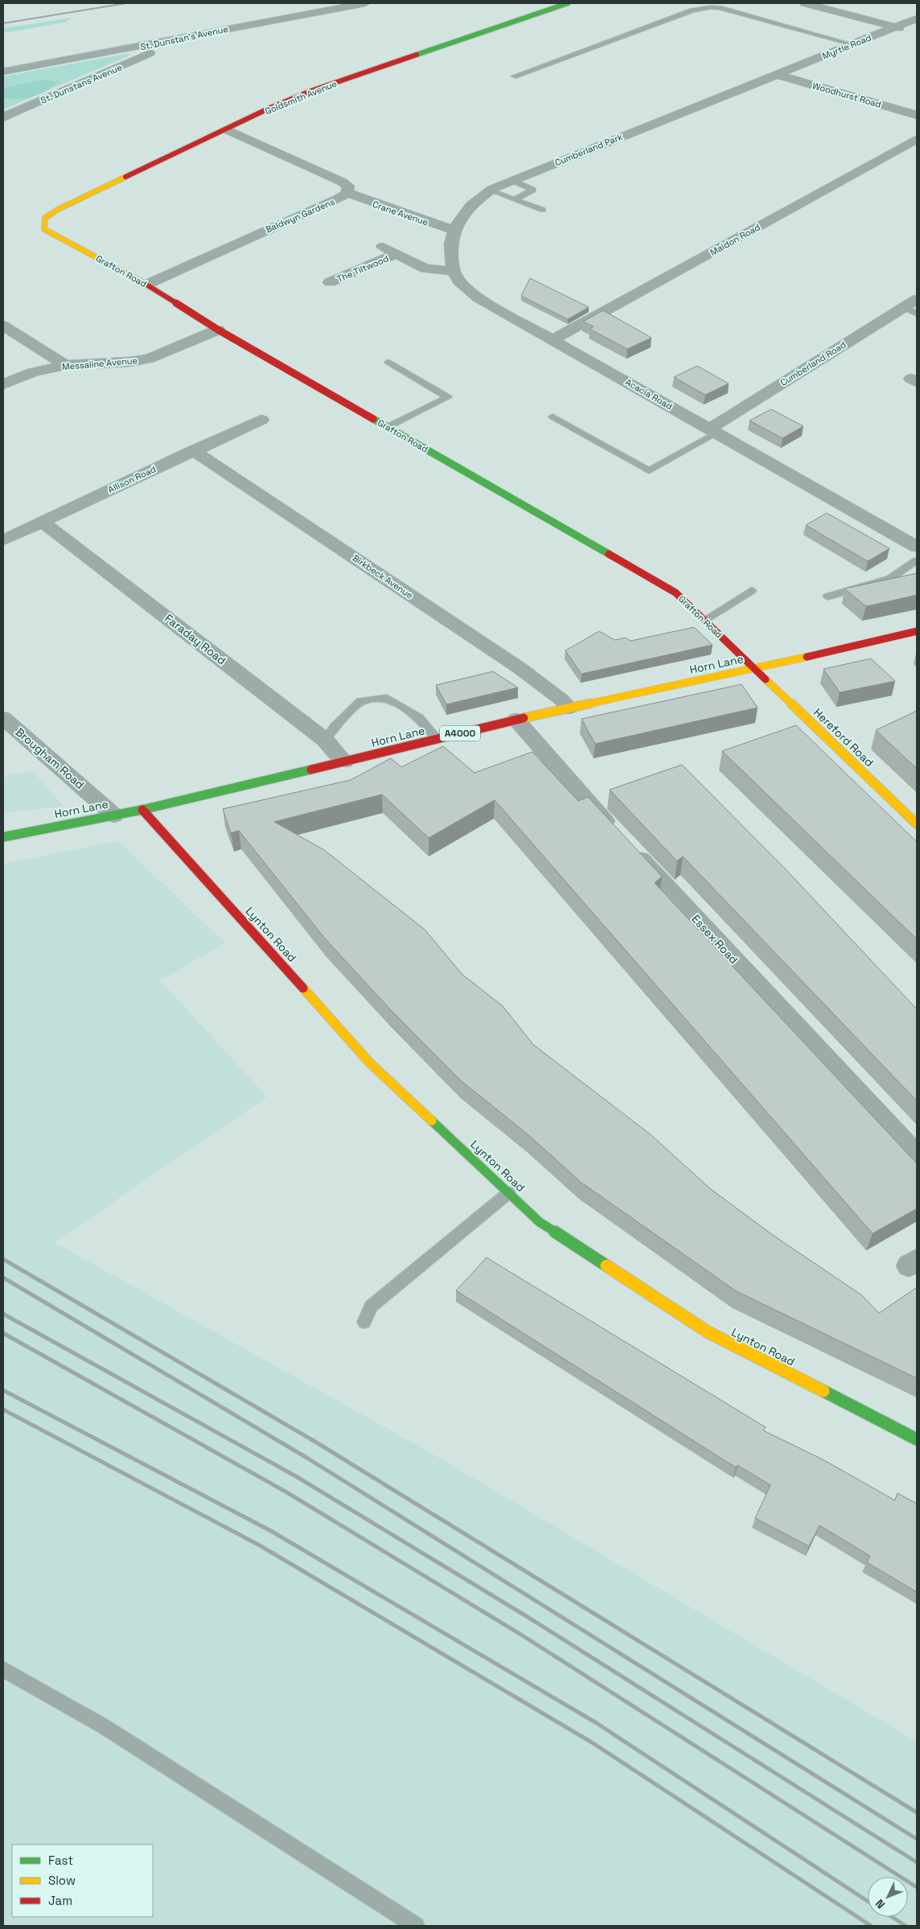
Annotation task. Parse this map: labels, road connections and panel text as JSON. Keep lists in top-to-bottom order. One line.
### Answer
{"streets":{"street":["St. Dunstan's Avenue","Myrtle Road","St. Dunstans Avenue","Woodhurst Road","Goldsmith Avenue","Cumberland Park","Crane Avenue","Baldwyn Gardens","Maldon Road","The Tiltwood","Grafton Road","Messaline Avenue","Cumberland Road","Acacia Road","Allison Road","Birkbeck Avenue","Faraday Road","Horn Lane","A4000","Hereford Road","Brougham Road","Lynton Road","Essex Road"]},"crossings":[["St. Dunstan's Avenue","St. Dunstans Avenue"],["Myrtle Road","Woodhurst Road"],["Myrtle Road","Cumberland Park"],["Woodhurst Road","Cumberland Park"],["Goldsmith Avenue","Baldwyn Gardens"],["Goldsmith Avenue","Grafton Road"],["Cumberland Park","Crane Avenue"],["Cumberland Park","The Tiltwood"],["Cumberland Park","Acacia Road"],["Crane Avenue","Baldwyn Gardens"],["Baldwyn Gardens","Grafton Road"],["Maldon Road","Acacia Road"],["The Tiltwood","Acacia Road"],["Grafton Road","Messaline Avenue"],["Grafton Road","Horn Lane"],["Grafton Road","Hereford Road"],["Cumberland Road","Acacia Road"],["Allison Road","Birkbeck Avenue"],["Allison Road","Faraday Road"],["Birkbeck Avenue","Horn Lane"],["Faraday Road","Horn Lane"],["Horn Lane","Hereford Road"],["Horn Lane","Brougham Road"],["Horn Lane","Lynton Road"],["Horn Lane","Essex Road"]],"legend":["Fast","Slow","Jam"],"north":"bottom left"}
